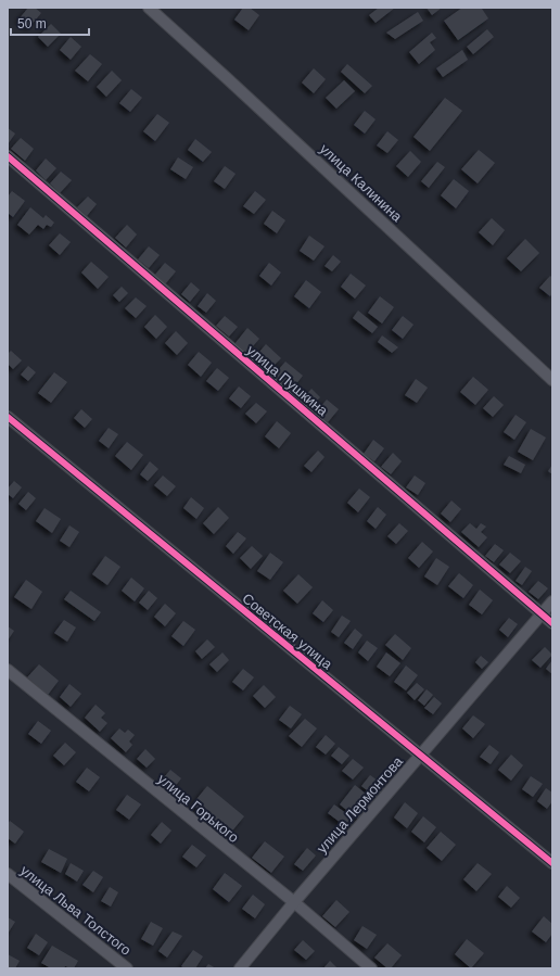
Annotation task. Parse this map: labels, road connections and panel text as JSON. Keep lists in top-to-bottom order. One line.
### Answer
{"streets":{"street":["улица Калинина","улица Пушкина","Советская улица","улица Лермонтова","улица Горького","улица Льва Толстого"]},"crossings":[["улица Пушкина","улица Лермонтова"],["Советская улица","улица Лермонтова"],["улица Лермонтова","улица Горького"]],"scale_bar":"50 m"}
